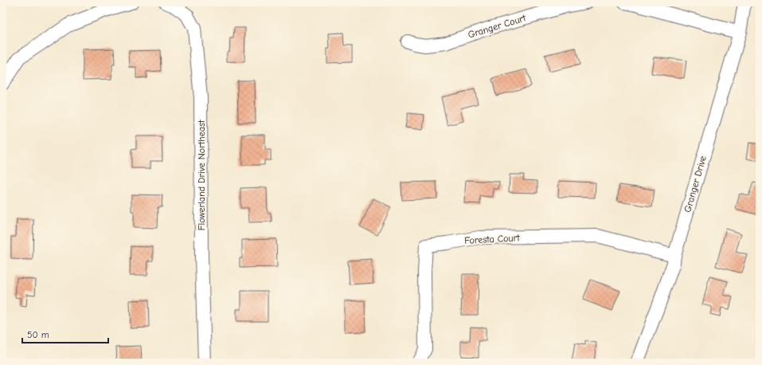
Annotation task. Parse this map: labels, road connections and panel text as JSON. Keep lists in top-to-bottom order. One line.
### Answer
{"streets":{"street":["Granger Court","Flowerland Drive Northeast","Granger Drive","Foresta Court"]},"crossings":[["Granger Drive","Foresta Court"]],"scale_bar":"50 m"}
